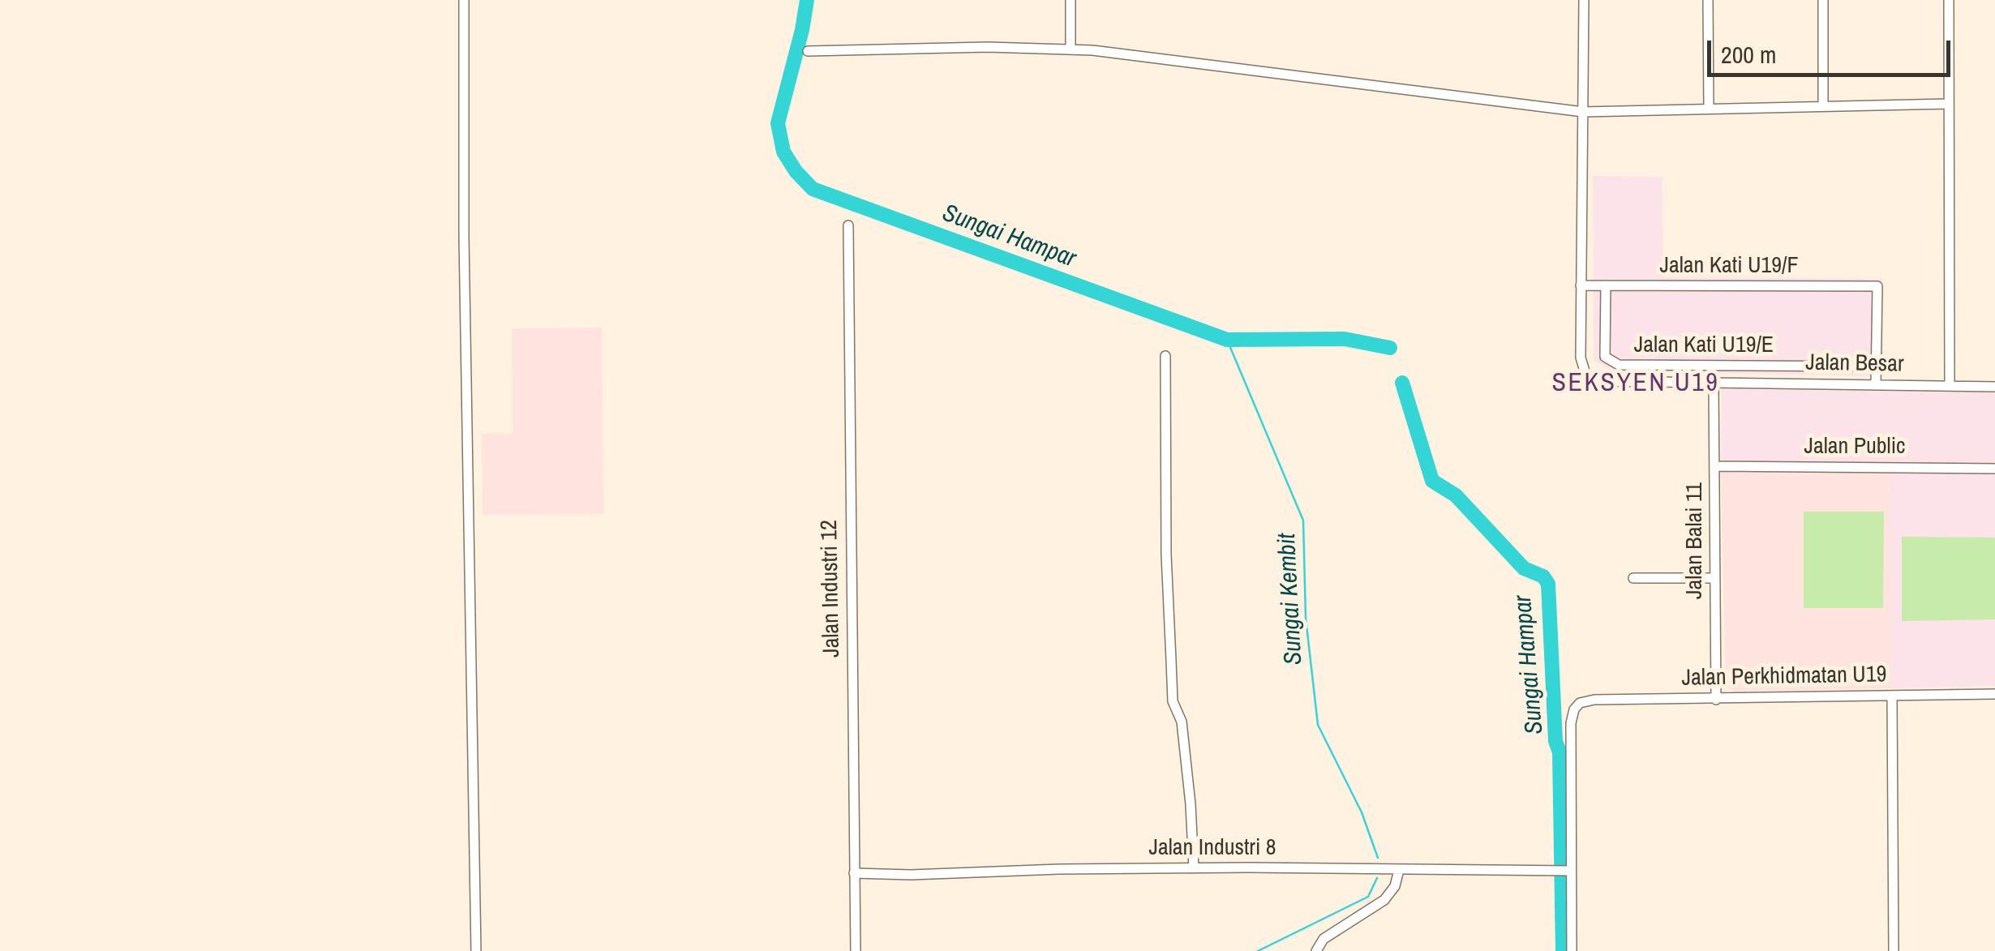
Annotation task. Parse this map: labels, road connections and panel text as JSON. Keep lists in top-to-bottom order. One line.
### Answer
{"streets":{"street":["Jalan Kati U19/F","Jalan Kati U19/E","Jalan Besar","Jalan Public","Jalan Balai 11","Jalan Industri 12","Jalan Perkhidmatan U19","Jalan Industri 8"]},"crossings":[["Jalan Kati U19/F","Jalan Kati U19/E"],["Jalan Kati U19/F","Jalan Besar"],["Jalan Besar","Jalan Balai 11"],["Jalan Public","Jalan Balai 11"],["Jalan Balai 11","Jalan Perkhidmatan U19"],["Jalan Industri 12","Jalan Industri 8"],["Jalan Perkhidmatan U19","Jalan Industri 8"]],"districts":["SEKSYEN U19"],"water":["Sungai Hampar","Sungai Kembit"],"scale_bar":"200 m"}
